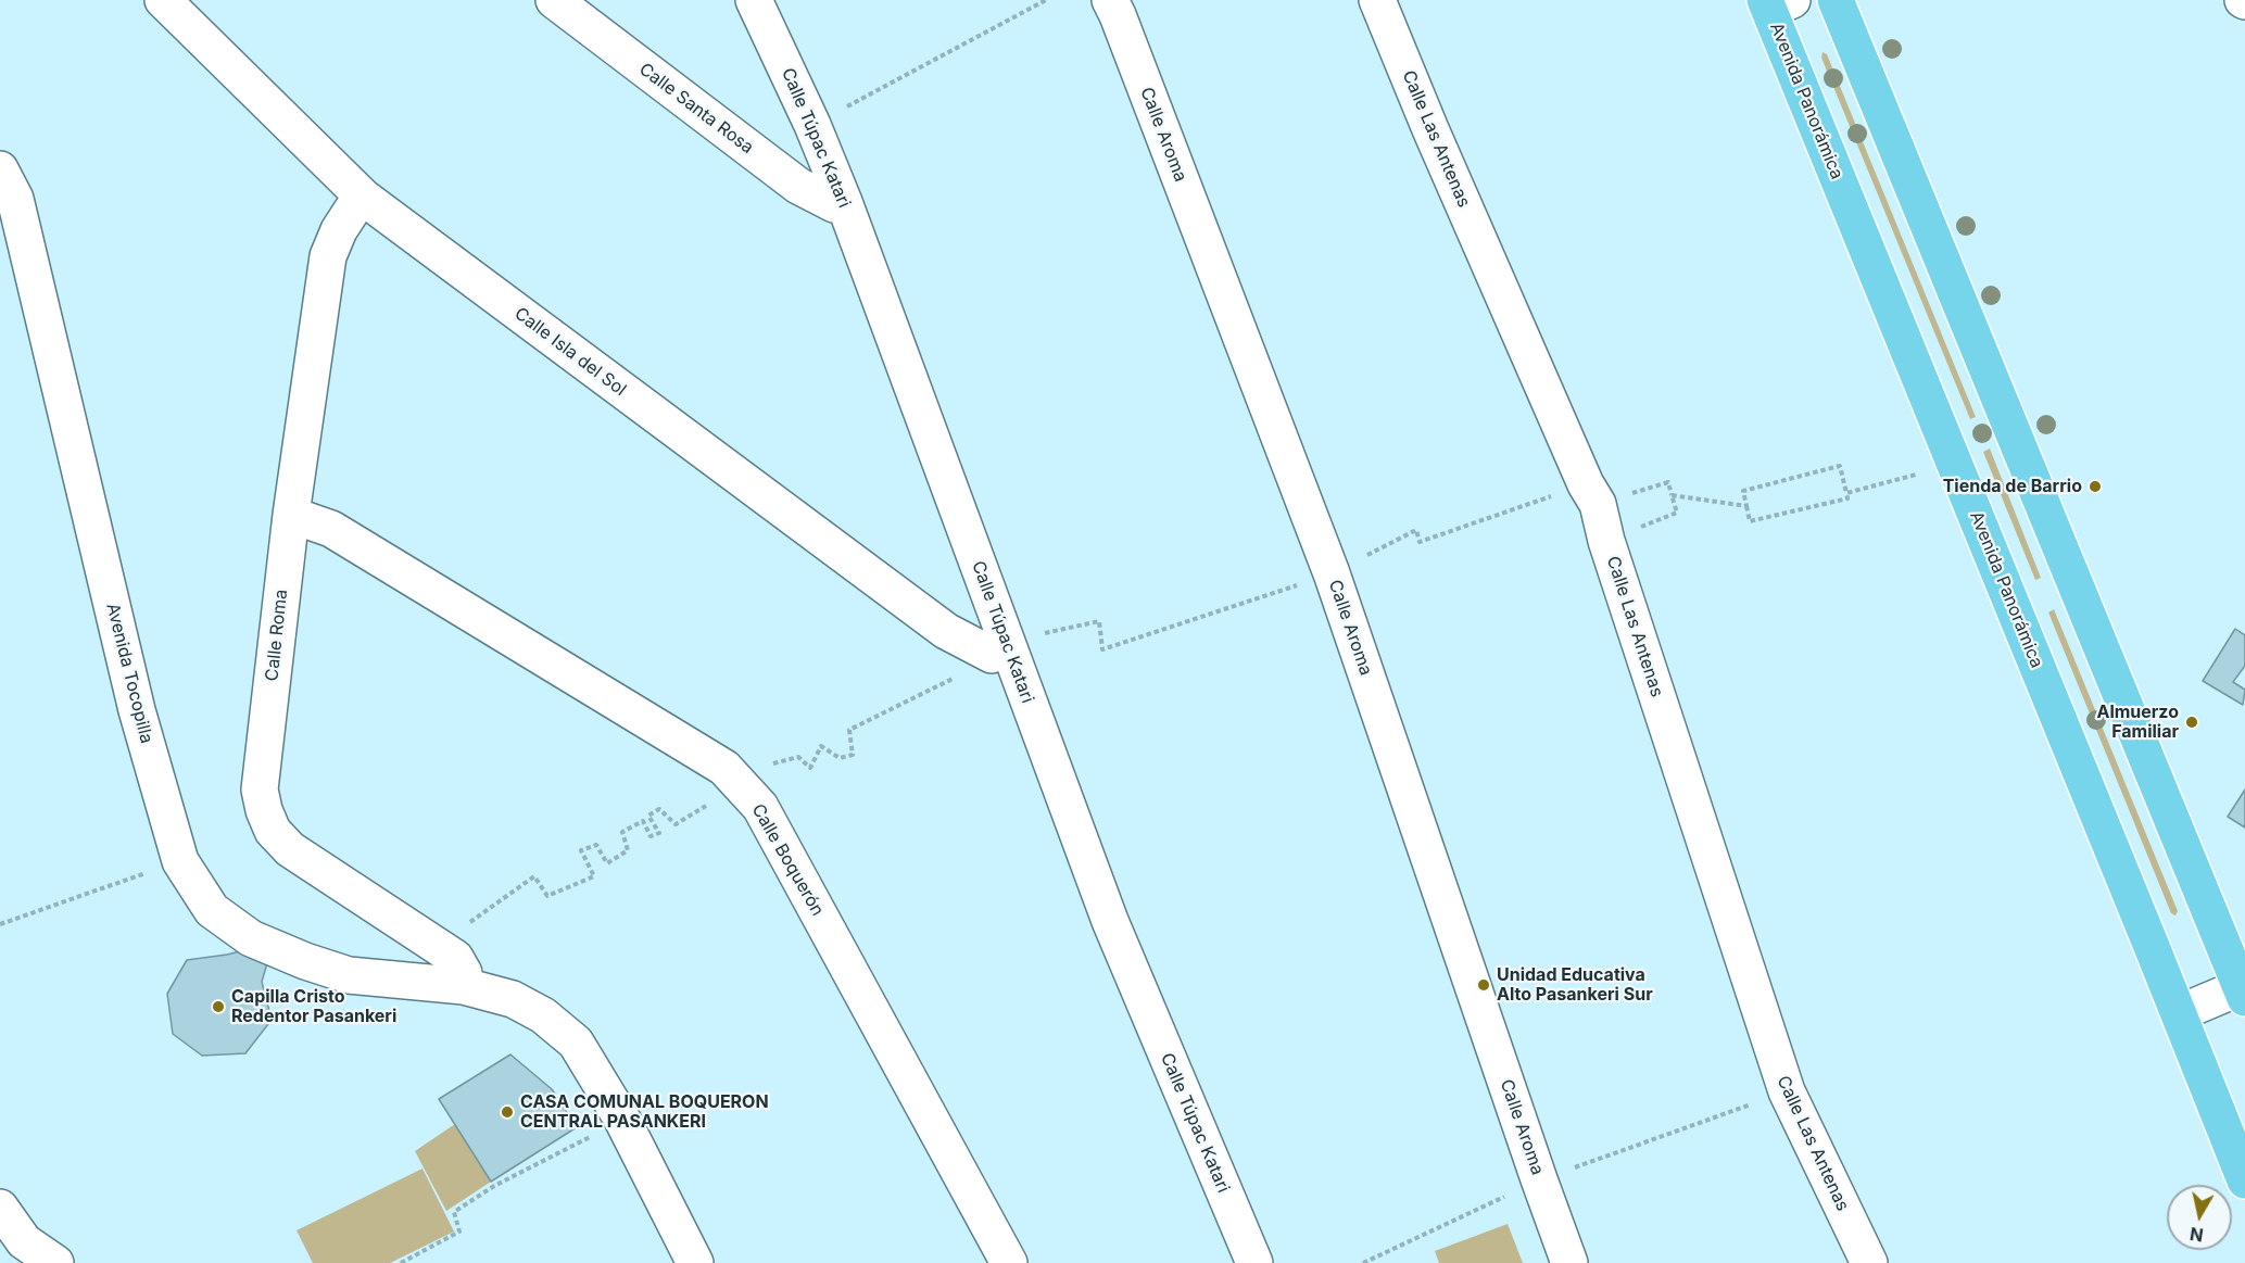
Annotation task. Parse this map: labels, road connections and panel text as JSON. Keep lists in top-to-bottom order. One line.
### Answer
{"streets":{"main road":["Avenida Panorámica"],"street":["Calle Santa Rosa","Calle Aroma","Calle Túpac Katari","Calle Las Antenas","Calle Isla del Sol","Calle Roma","Avenida Tocopilla","Calle Boquerón"]},"crossings":[["Calle Santa Rosa","Calle Túpac Katari"],["Calle Túpac Katari","Calle Isla del Sol"],["Calle Isla del Sol","Calle Roma"],["Calle Roma","Avenida Tocopilla"],["Calle Roma","Calle Boquerón"]],"places":["Tienda de Barrio","Almuerzo Familiar","Unidad Educativa Alto Pasankeri Sur","Capilla Cristo Redentor Pasankeri","CASA COMUNAL BOQUERON CENTRAL PASANKERI"],"north":"bottom"}
